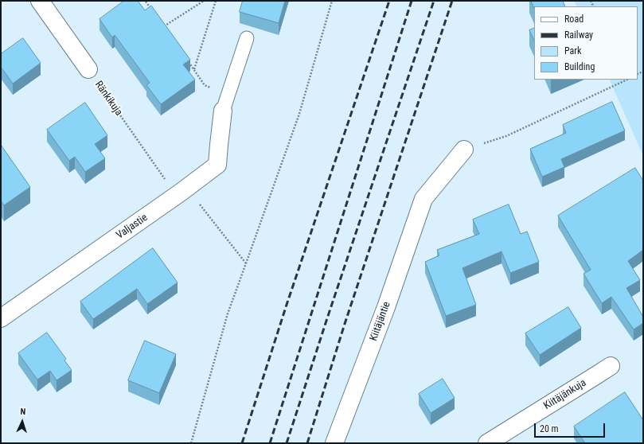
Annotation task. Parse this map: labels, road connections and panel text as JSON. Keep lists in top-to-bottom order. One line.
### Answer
{"streets":{"street":["Valjastie","Kiitäjäntie","Kiitäjänkuja"],"path":["Ränkikuja"]},"crossings":[["Ränkikuja","Valjastie"]],"legend":["Road","Railway","Park","Building"],"scale_bar":"20 m","north":"top"}
